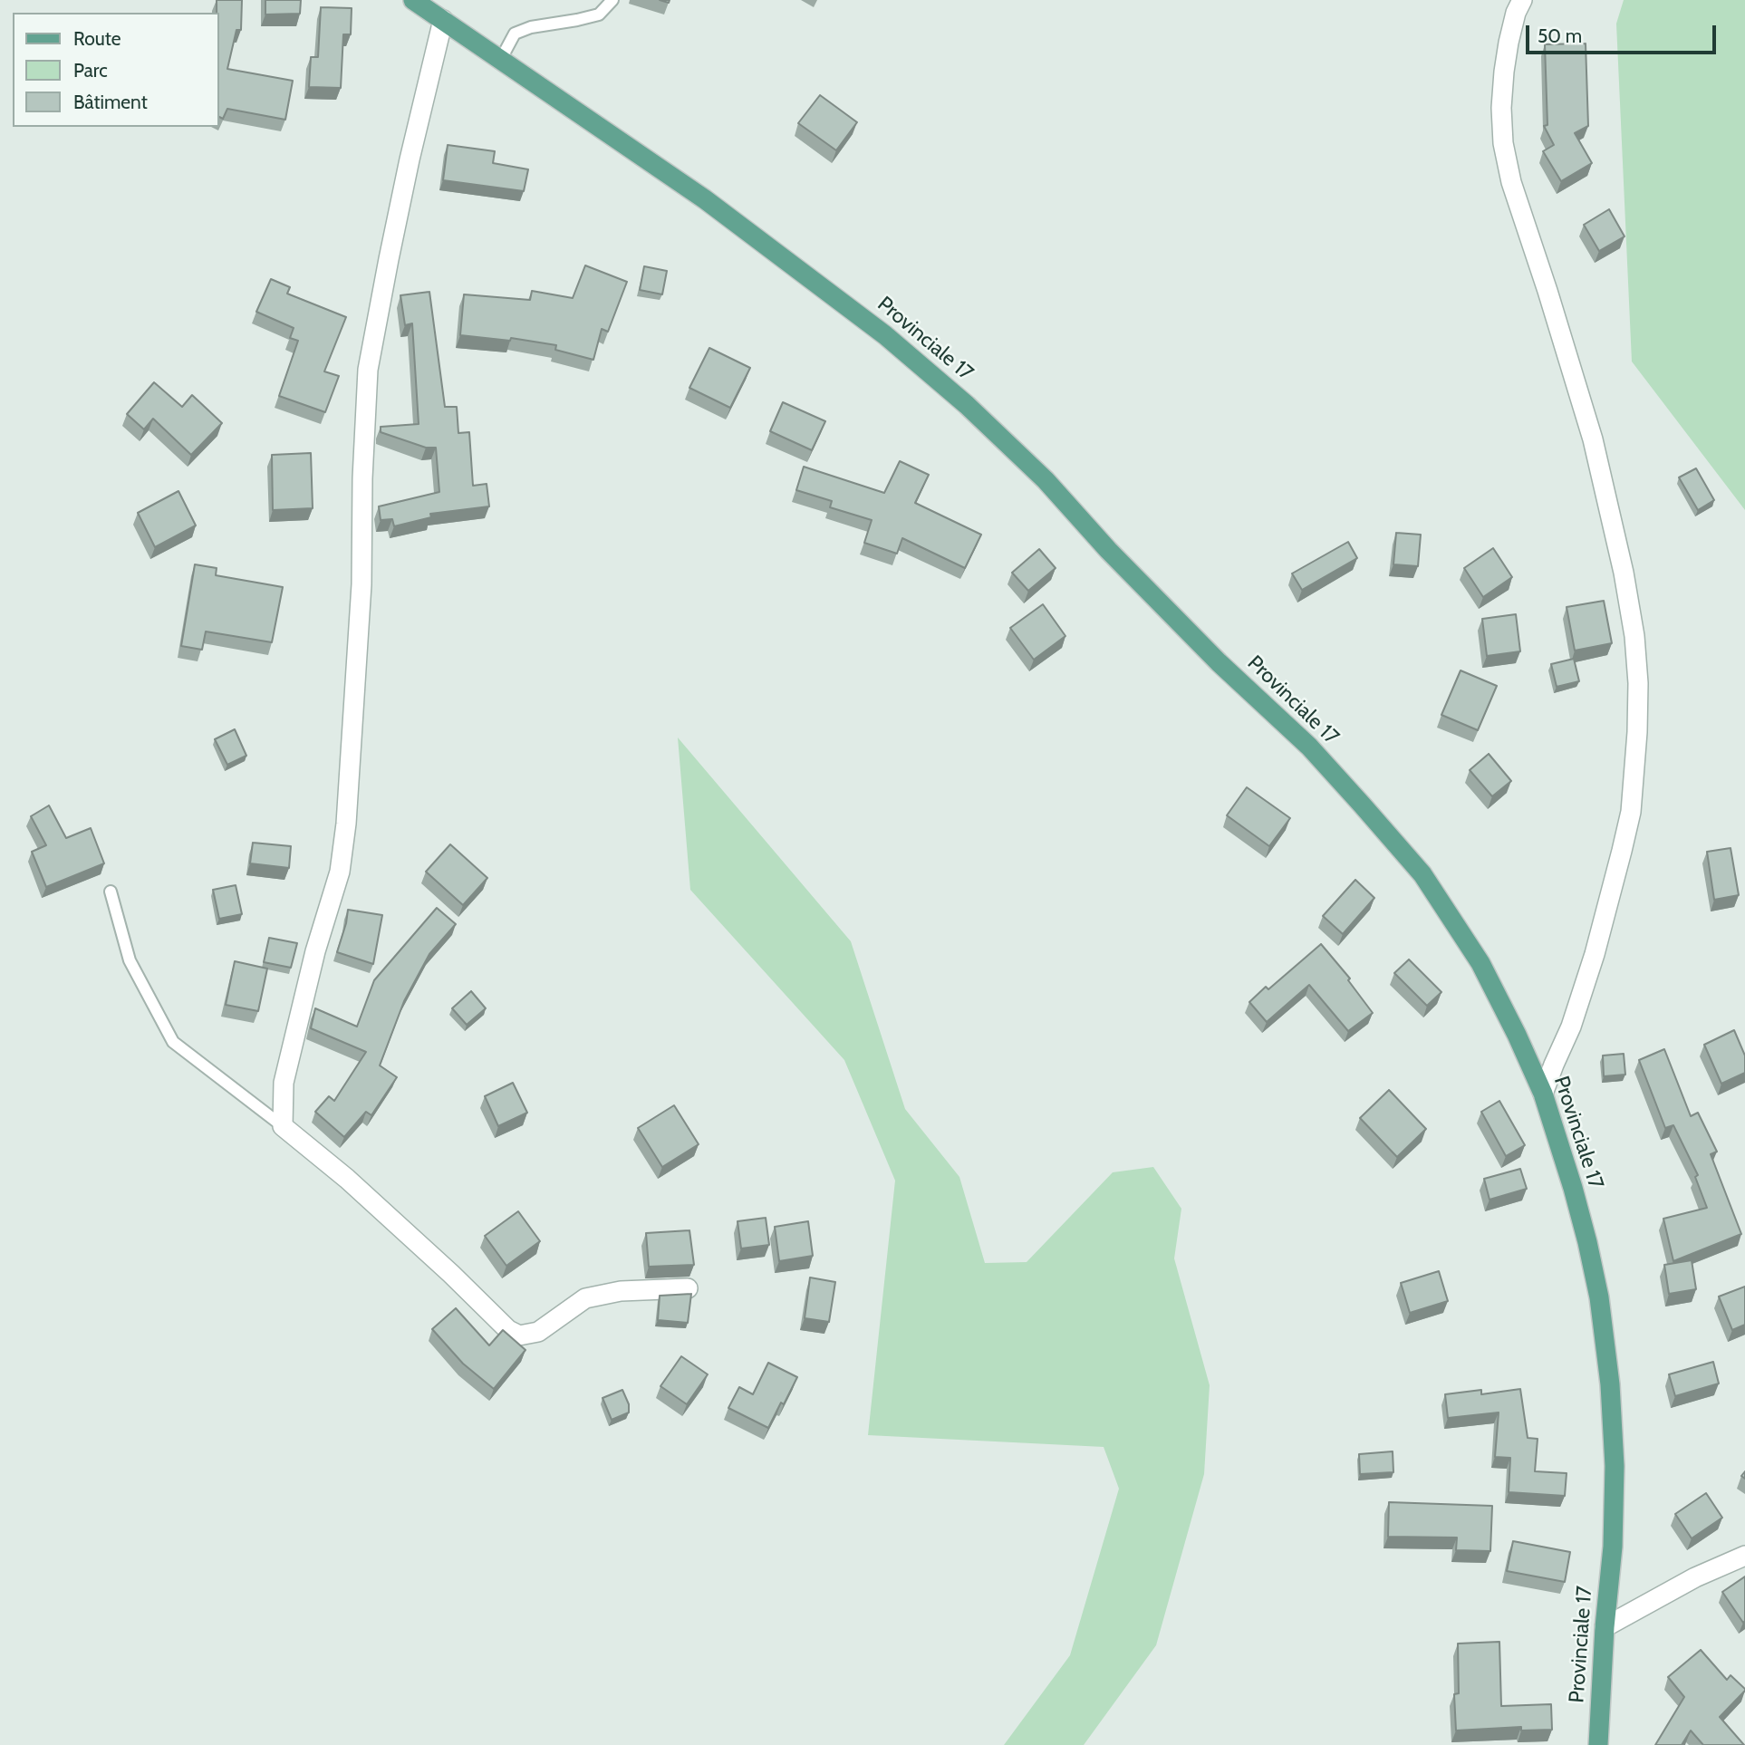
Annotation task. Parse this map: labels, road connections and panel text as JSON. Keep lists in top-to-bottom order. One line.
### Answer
{"streets":{"main road":["Provinciale 17"]},"legend":["Route","Parc","Bâtiment"],"scale_bar":"50 m"}
